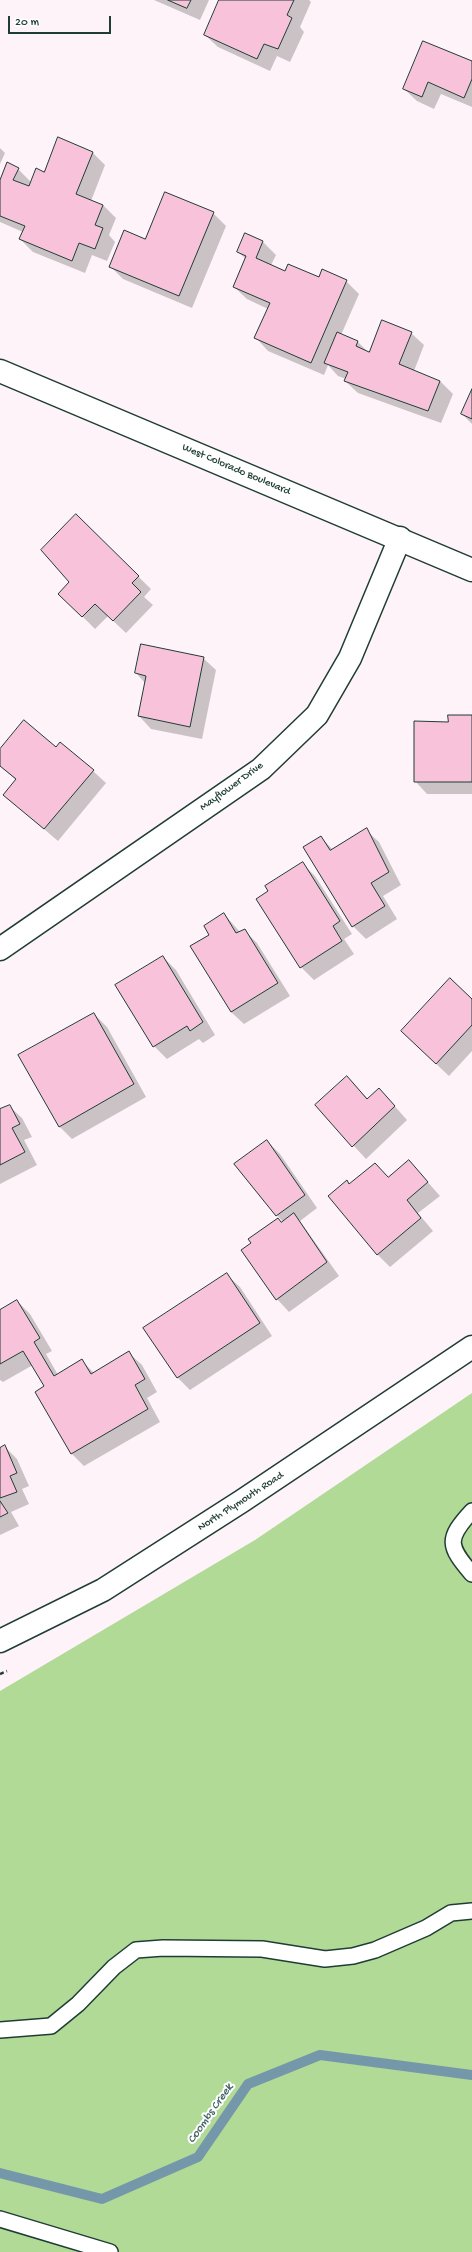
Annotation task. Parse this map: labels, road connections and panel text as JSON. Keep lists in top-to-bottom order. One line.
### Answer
{"streets":{"street":["West Colorado Boulevard","Mayflower Drive","North Plymouth Road"]},"crossings":[["West Colorado Boulevard","Mayflower Drive"]],"water":["Coombs Creek"],"scale_bar":"20 m"}
